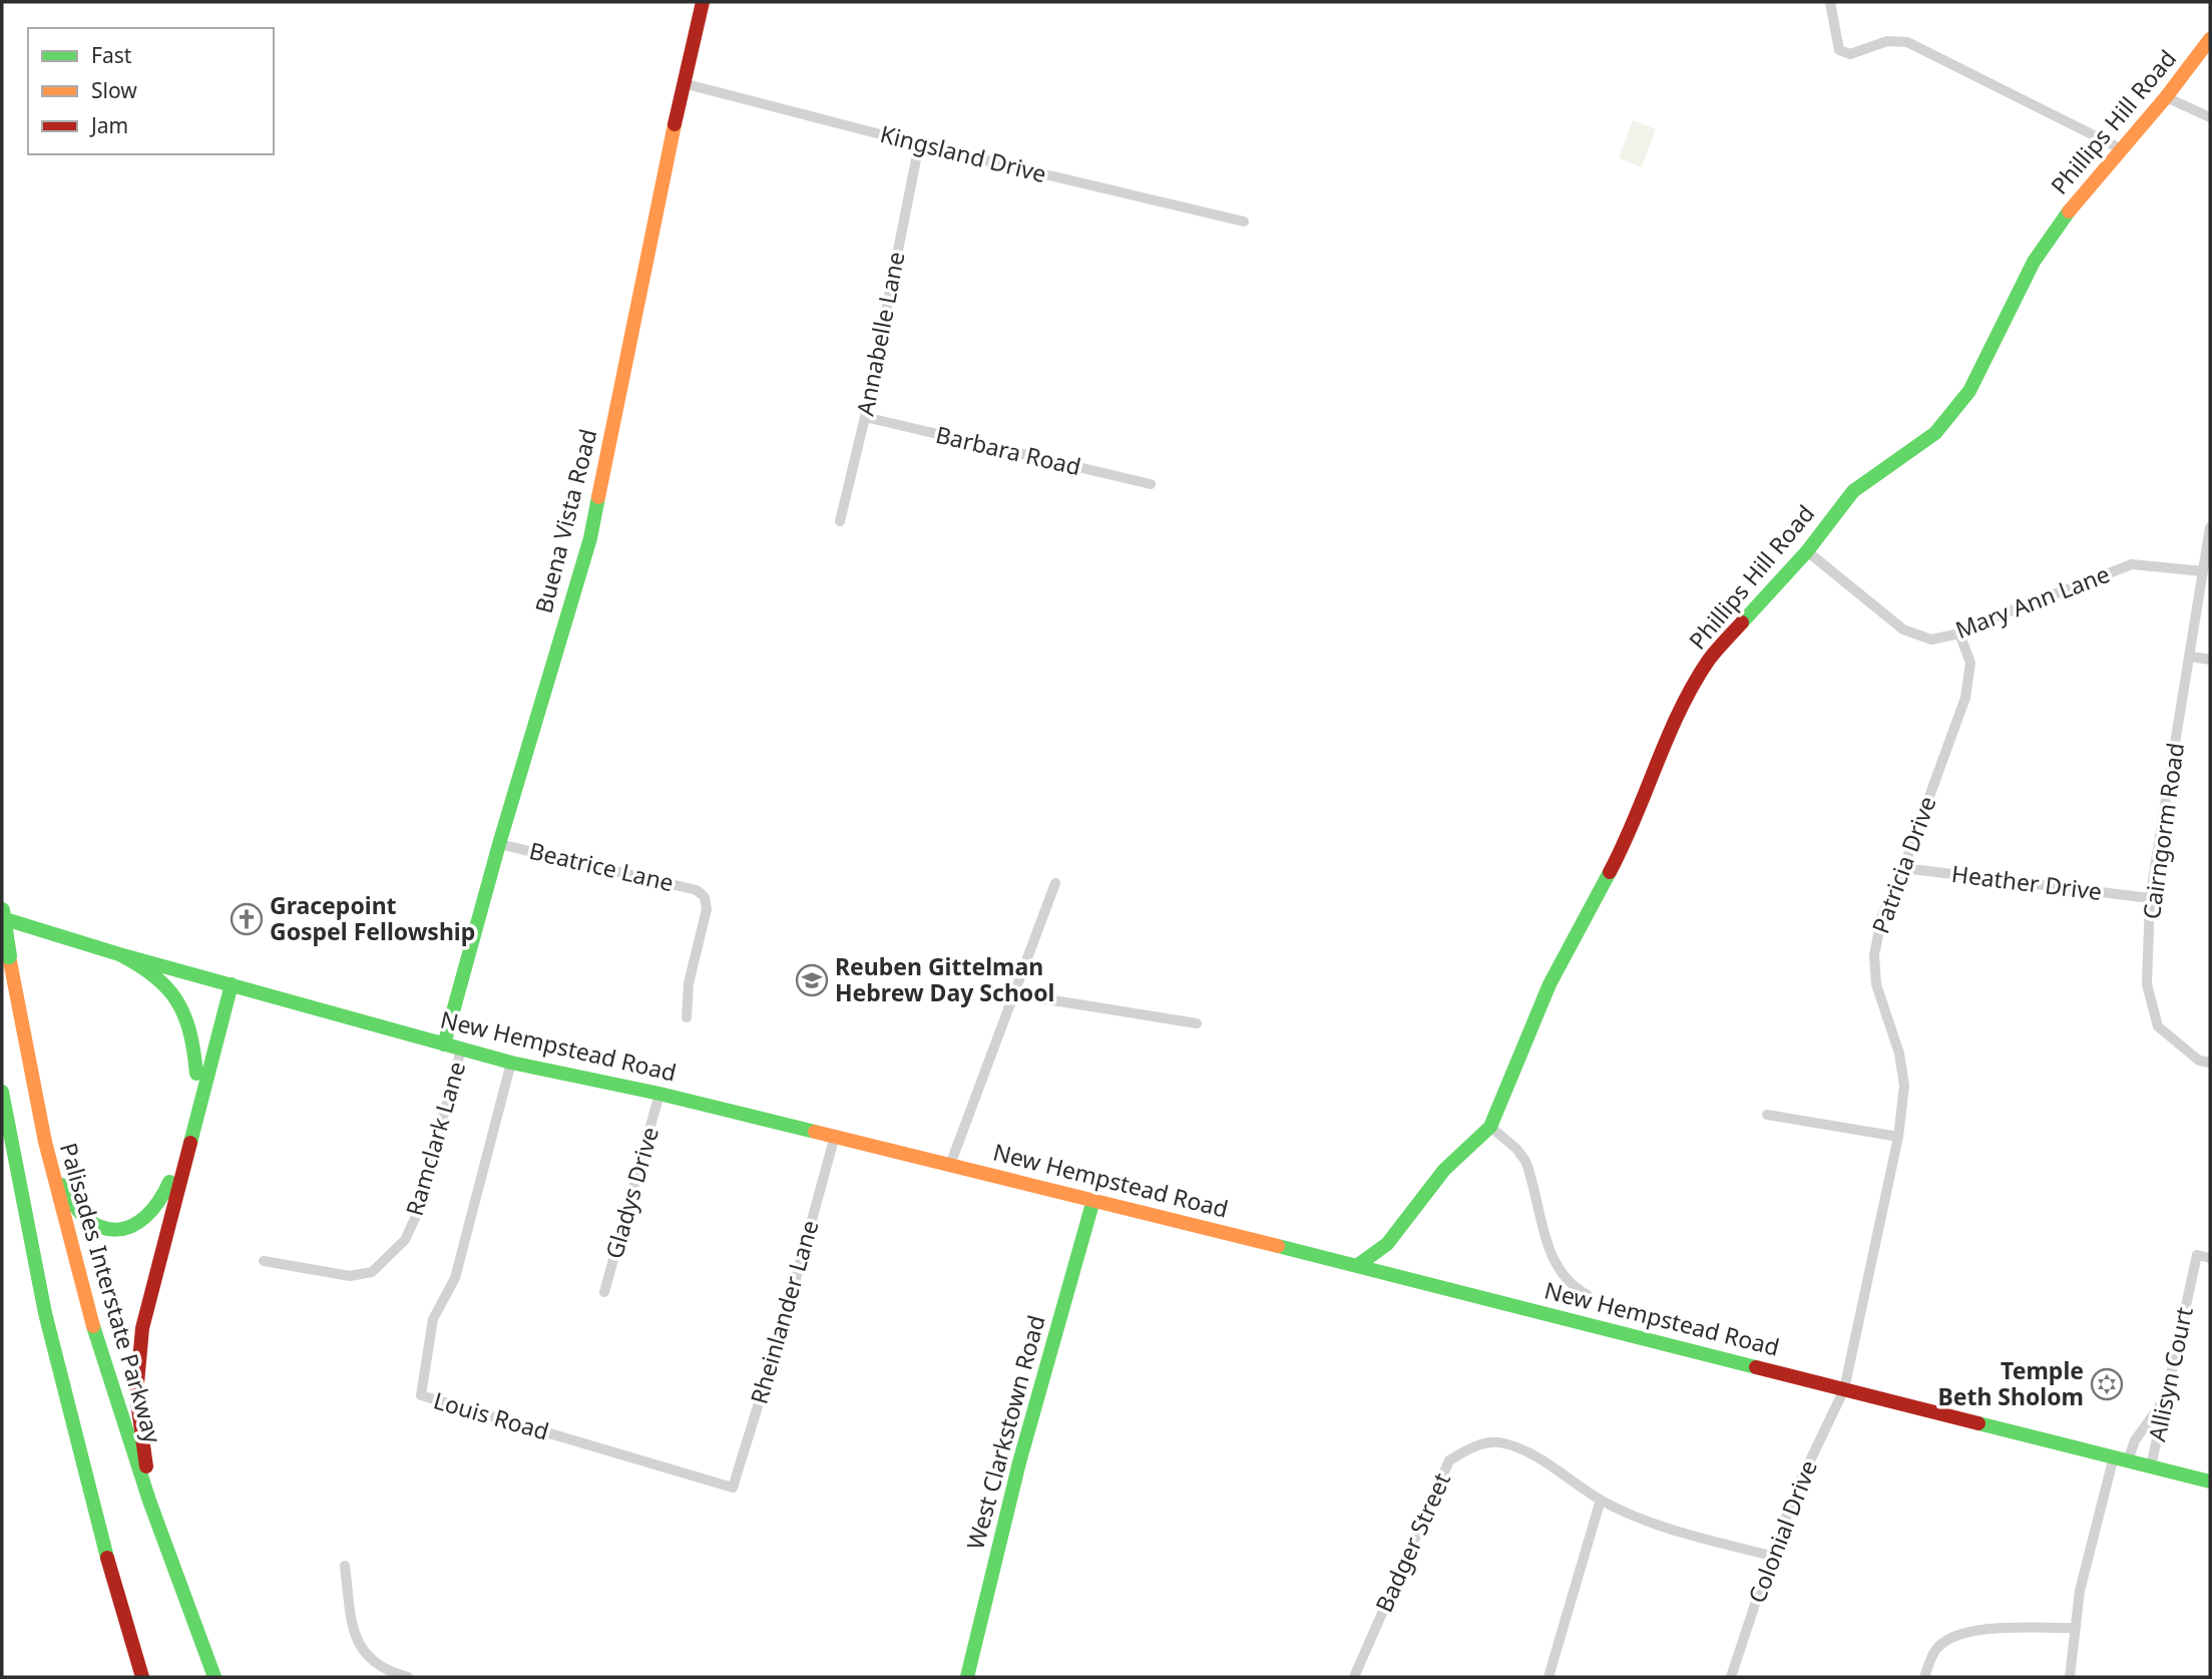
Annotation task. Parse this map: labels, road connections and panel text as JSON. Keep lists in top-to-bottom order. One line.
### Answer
{"streets":{"main road":["Phillips Hill Road","Buena Vista Road","New Hempstead Road","Palisades Interstate Parkway","West Clarkstown Road"],"street":["Kingsland Drive","Annabelle Lane","Barbara Road","Mary Ann Lane","Cairngorm Road","Patricia Drive","Beatrice Lane","Heather Drive","Ramclark Lane","Gladys Drive","Rheinlander Lane","Allisyn Court","Louis Road","Colonial Drive","Badger Street"]},"crossings":[["Phillips Hill Road","Mary Ann Lane"],["Phillips Hill Road","New Hempstead Road"],["Kingsland Drive","Annabelle Lane"],["Kingsland Drive","Buena Vista Road"],["Annabelle Lane","Barbara Road"],["Buena Vista Road","Beatrice Lane"],["Buena Vista Road","New Hempstead Road"],["Mary Ann Lane","Cairngorm Road"],["Mary Ann Lane","Patricia Drive"],["Cairngorm Road","Heather Drive"],["Patricia Drive","Heather Drive"],["Patricia Drive","New Hempstead Road"],["Patricia Drive","Colonial Drive"],["New Hempstead Road","Ramclark Lane"],["New Hempstead Road","Gladys Drive"],["New Hempstead Road","Rheinlander Lane"],["New Hempstead Road","Allisyn Court"],["New Hempstead Road","Louis Road"],["New Hempstead Road","West Clarkstown Road"],["New Hempstead Road","Colonial Drive"],["Rheinlander Lane","Louis Road"],["Colonial Drive","Badger Street"]],"places":{"church":["Gracepoint Gospel Fellowship"],"school or university":["Reuben Gittelman Hebrew Day School"],"synagogue":["Temple Beth Sholom"]},"legend":["Fast","Slow","Jam"]}
